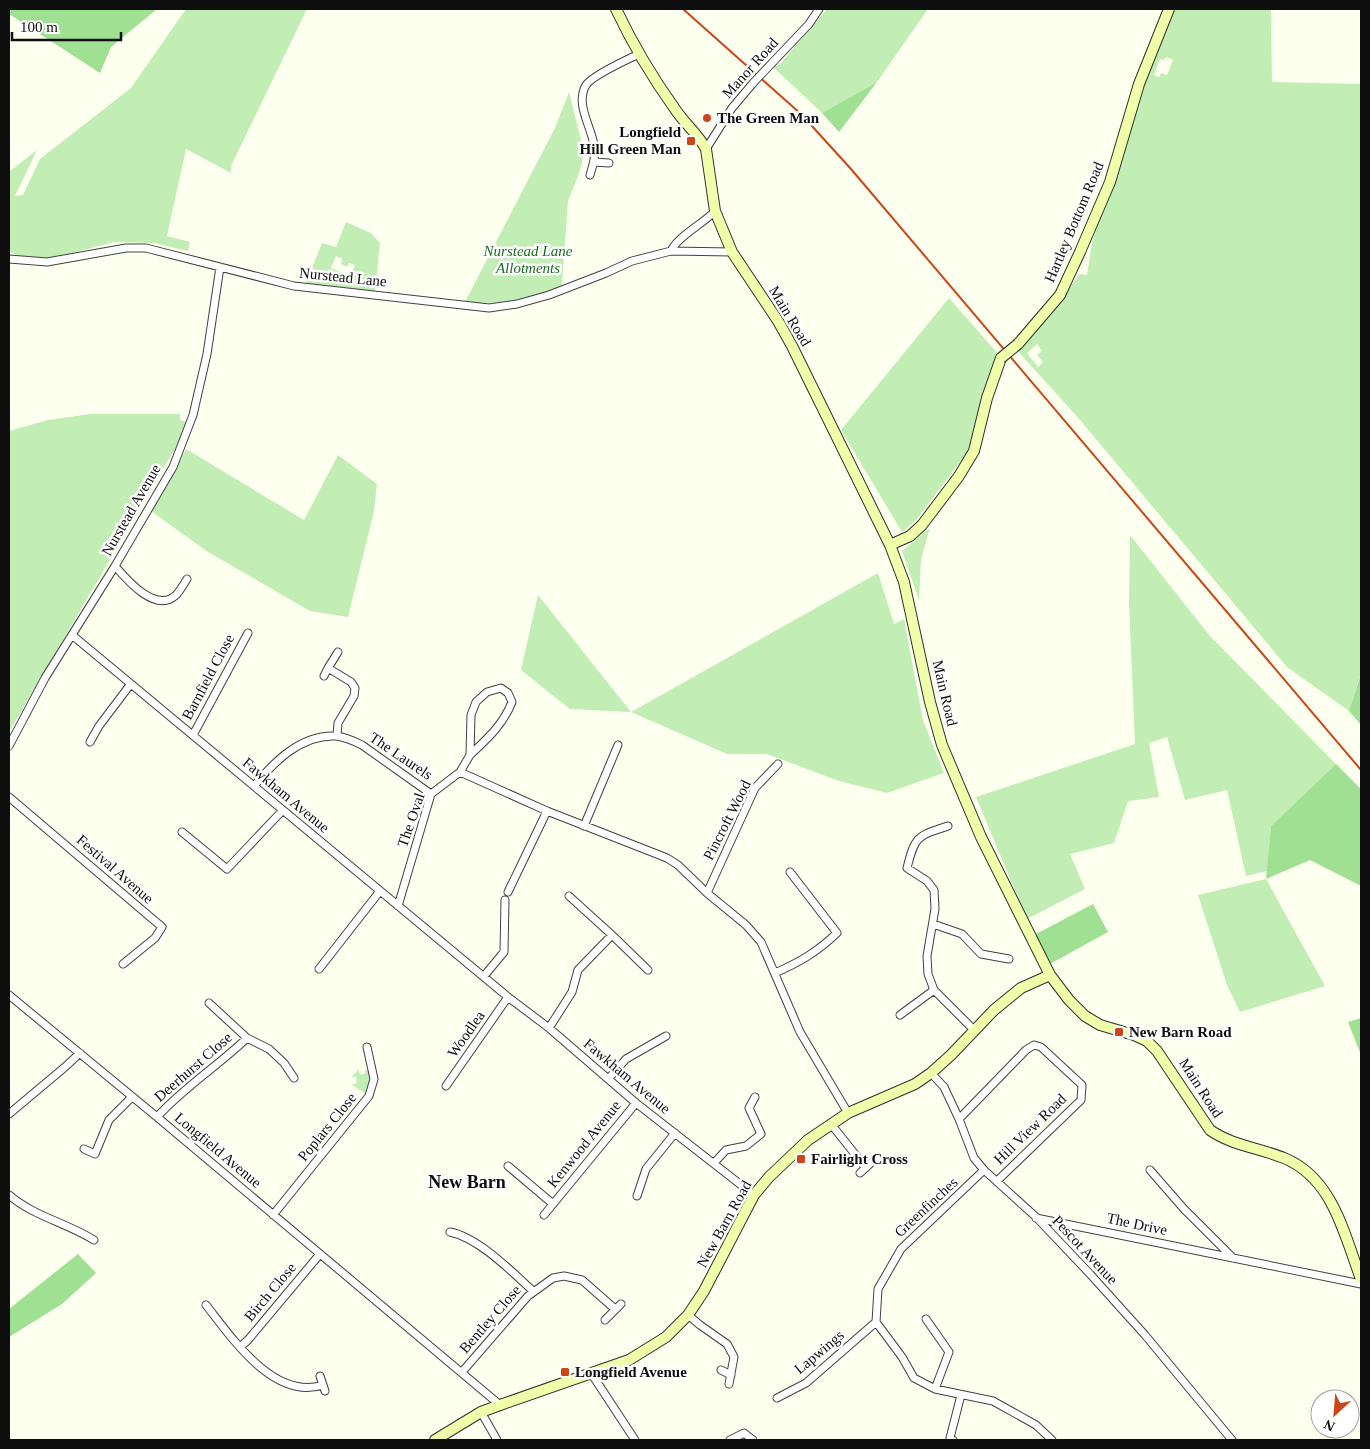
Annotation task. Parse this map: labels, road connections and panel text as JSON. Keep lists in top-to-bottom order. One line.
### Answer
{"streets":{"main road":["Hartley Bottom Road","Main Road","New Barn Road"],"street":["Manor Road","Nurstead Lane","Nurstead Avenue","Barnfield Close","The Laurels","Fawkham Avenue","The Oval","Pincroft Wood","Festival Avenue","Woodlea","Deerhurst Close","Poplars Close","Hill View Road","Kenwood Avenue","Longfield Avenue","Greenfinches","The Drive","Pescot Avenue","Birch Close","Bentley Close","Lapwings"]},"crossings":[["Manor Road","Main Road"],["Hartley Bottom Road","Main Road"],["Nurstead Lane","Main Road"],["Nurstead Lane","Nurstead Avenue"],["Main Road","New Barn Road"],["Nurstead Avenue","Fawkham Avenue"],["Barnfield Close","Fawkham Avenue"],["The Laurels","The Oval"],["Fawkham Avenue","The Oval"],["Fawkham Avenue","Woodlea"],["Fawkham Avenue","Kenwood Avenue"],["Fawkham Avenue","New Barn Road"],["The Oval","Pincroft Wood"],["Deerhurst Close","Longfield Avenue"],["Poplars Close","Longfield Avenue"],["Hill View Road","Pescot Avenue"],["Longfield Avenue","New Barn Road"],["Longfield Avenue","Birch Close"],["Longfield Avenue","Bentley Close"],["Greenfinches","Pescot Avenue"],["Greenfinches","Lapwings"],["New Barn Road","Pescot Avenue"],["The Drive","Pescot Avenue"]],"districts":["New Barn"],"parks":["Nurstead Lane Allotments"],"places":{"other":["The Green Man"],"transit":["Longfield Hill Green Man","New Barn Road","Fairlight Cross","Longfield Avenue"]},"scale_bar":"100 m","north":"bottom left"}
